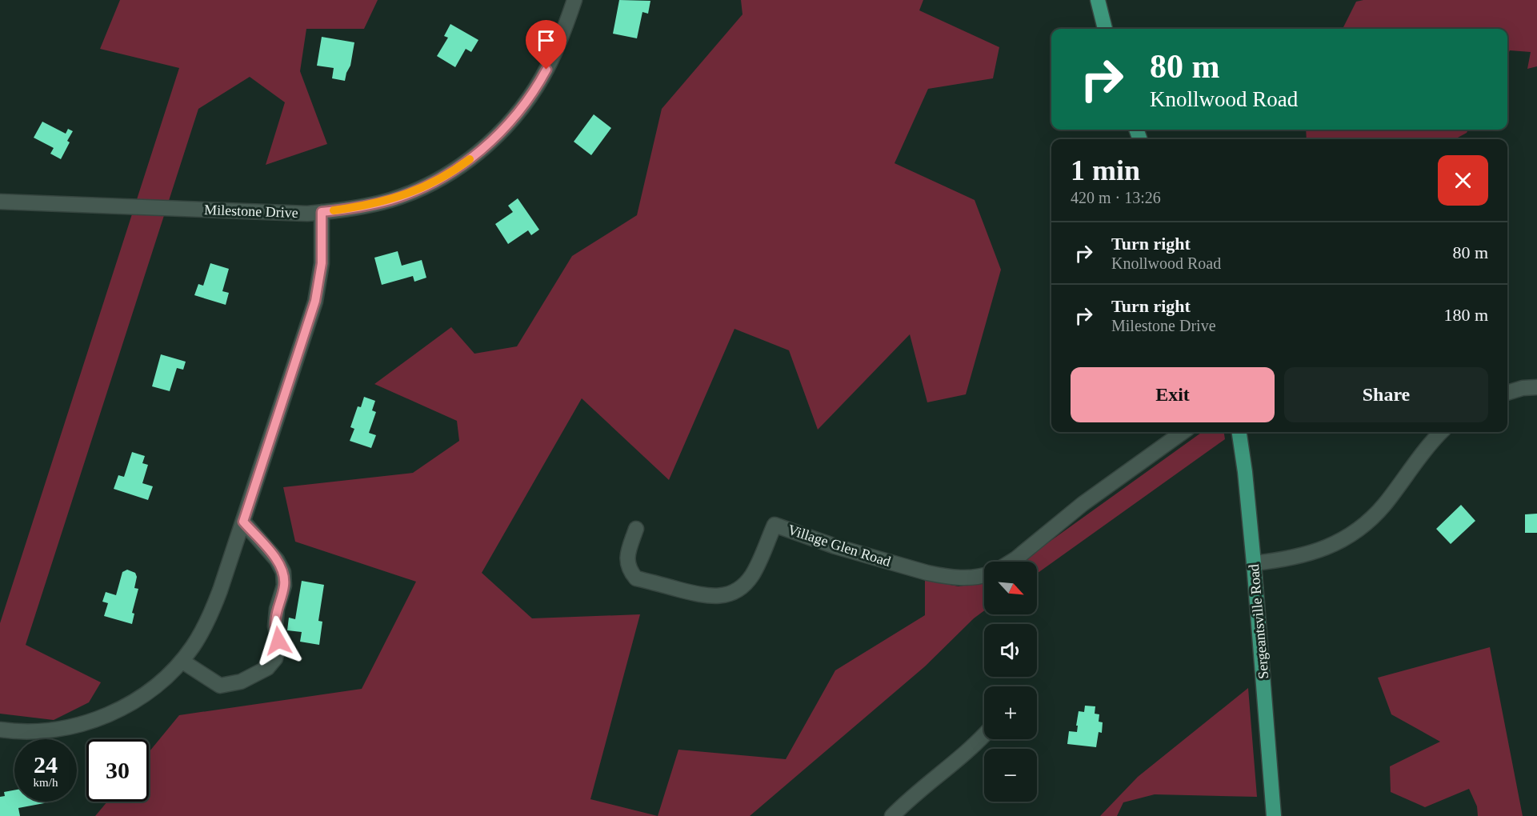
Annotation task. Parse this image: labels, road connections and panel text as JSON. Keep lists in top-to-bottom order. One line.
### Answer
{"streets":{"main road":["Sergeantsville Road"],"street":["Milestone Drive","Village Glen Road"]},"north":"bottom right","page":{"turn":["80 m","Knollwood Road"],"heading":["1 min","420 m · 13:26"],"list":[{"name":"Turn right","note":"Knollwood Road","value":"80 m"},{"name":"Turn right","note":"Milestone Drive","value":"180 m"}],"buttons":["Exit","Share"],"map_buttons":["+","−"],"speed":"24 km/h","limit":"30"}}
